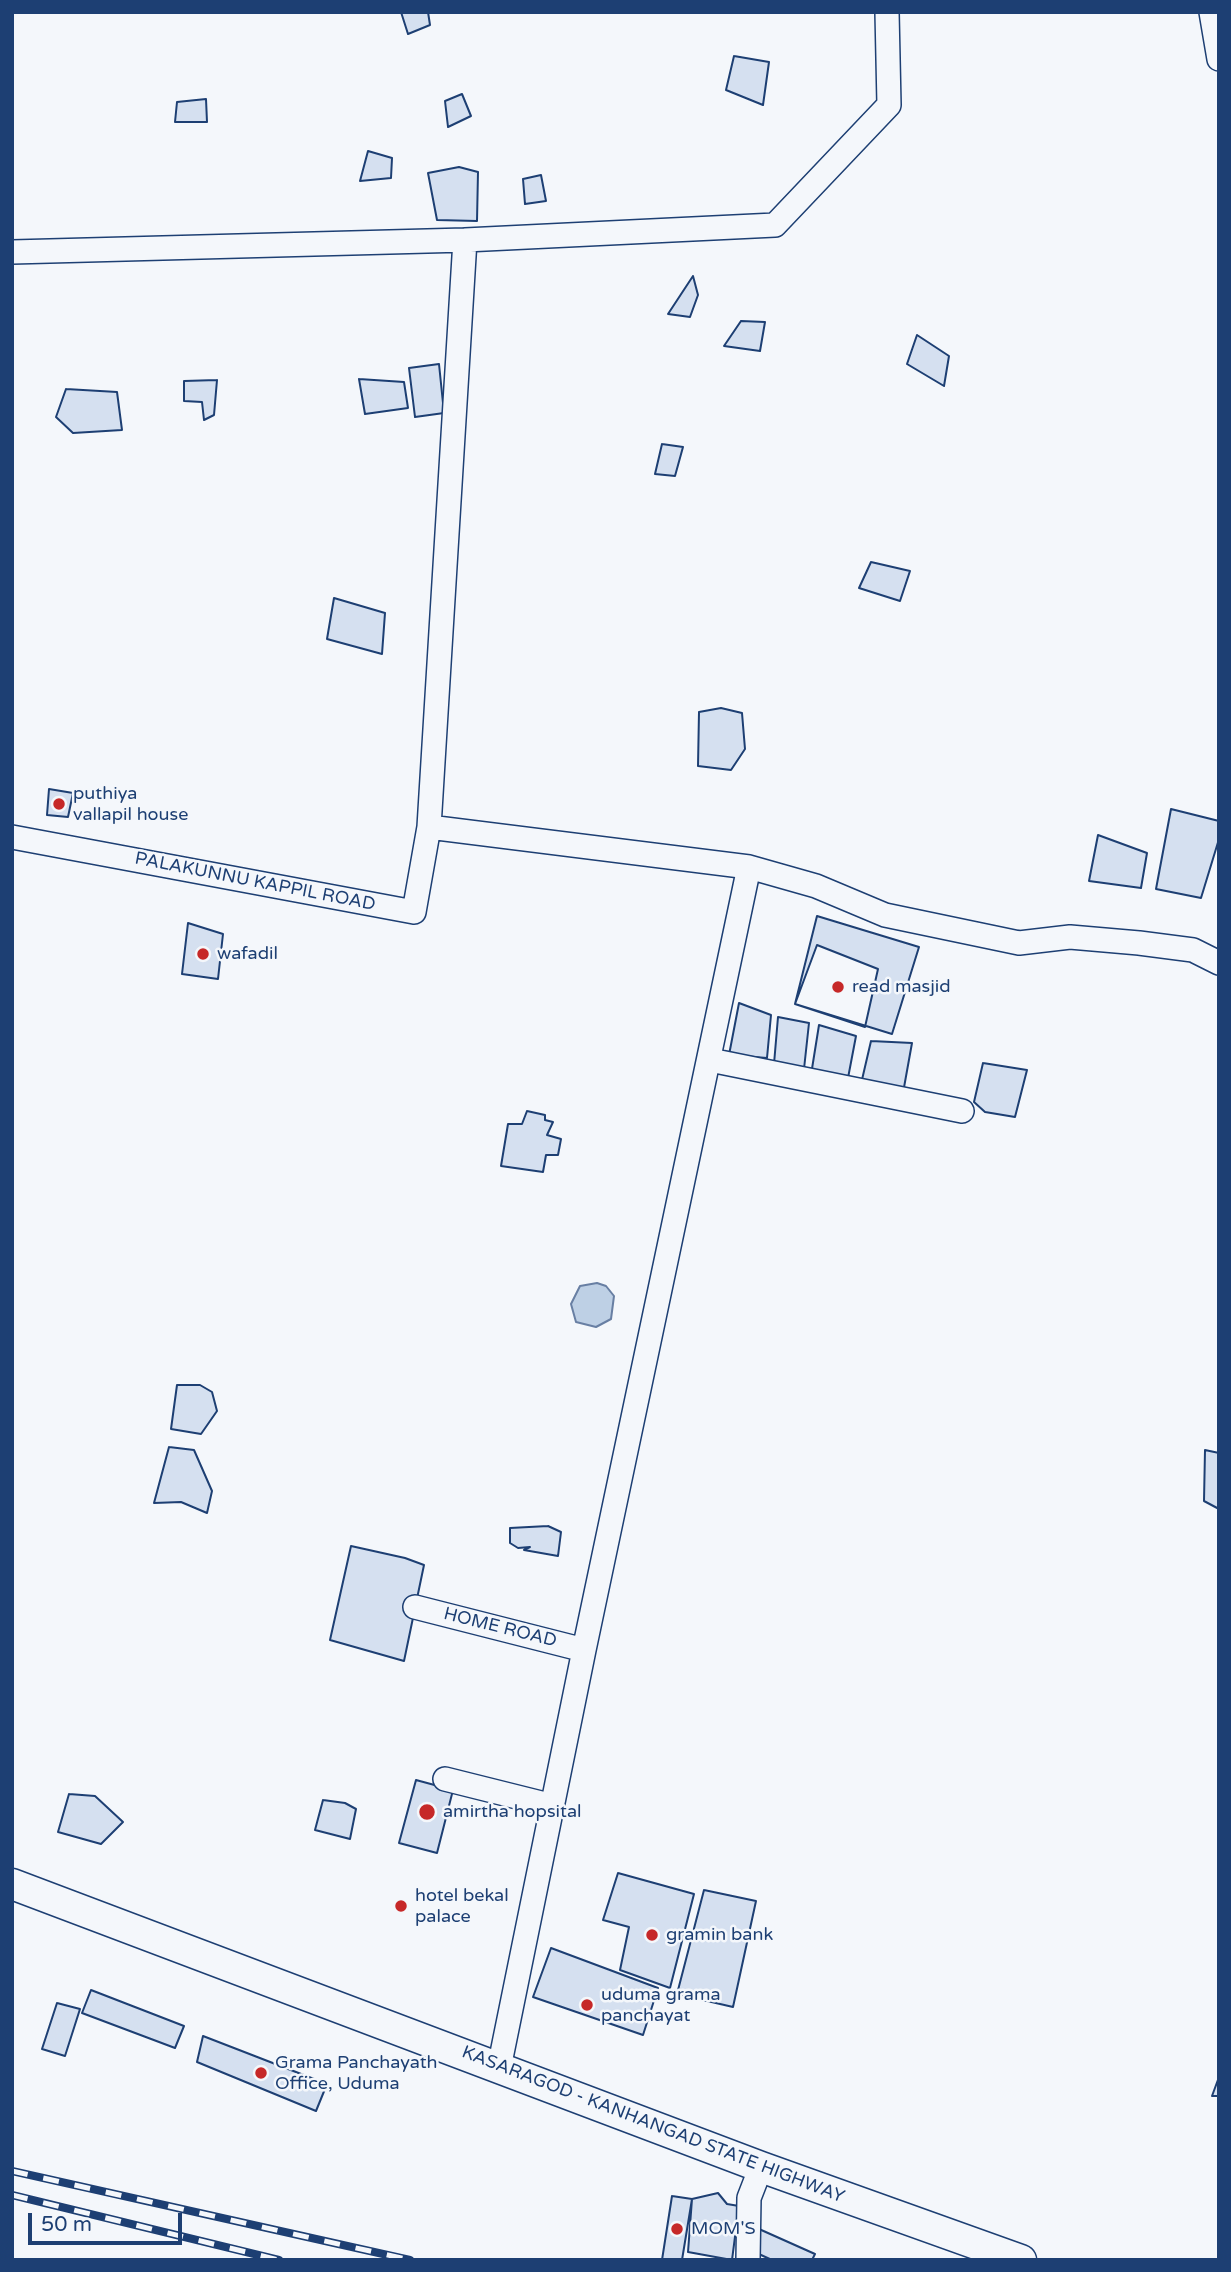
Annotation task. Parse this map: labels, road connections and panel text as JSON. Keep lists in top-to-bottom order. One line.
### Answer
{"streets":{"main road":["KASARAGOD - KANHANGAD STATE HIGHWAY"],"street":["PALAKUNNU KAPPIL ROAD","HOME ROAD"]},"places":["puthiya vallapil house","wafadil","read masjid","amirtha hopsital","hotel bekal palace","gramin bank","uduma grama panchayat","Grama Panchayath Office, Uduma","MOM'S"],"scale_bar":"50 m"}
